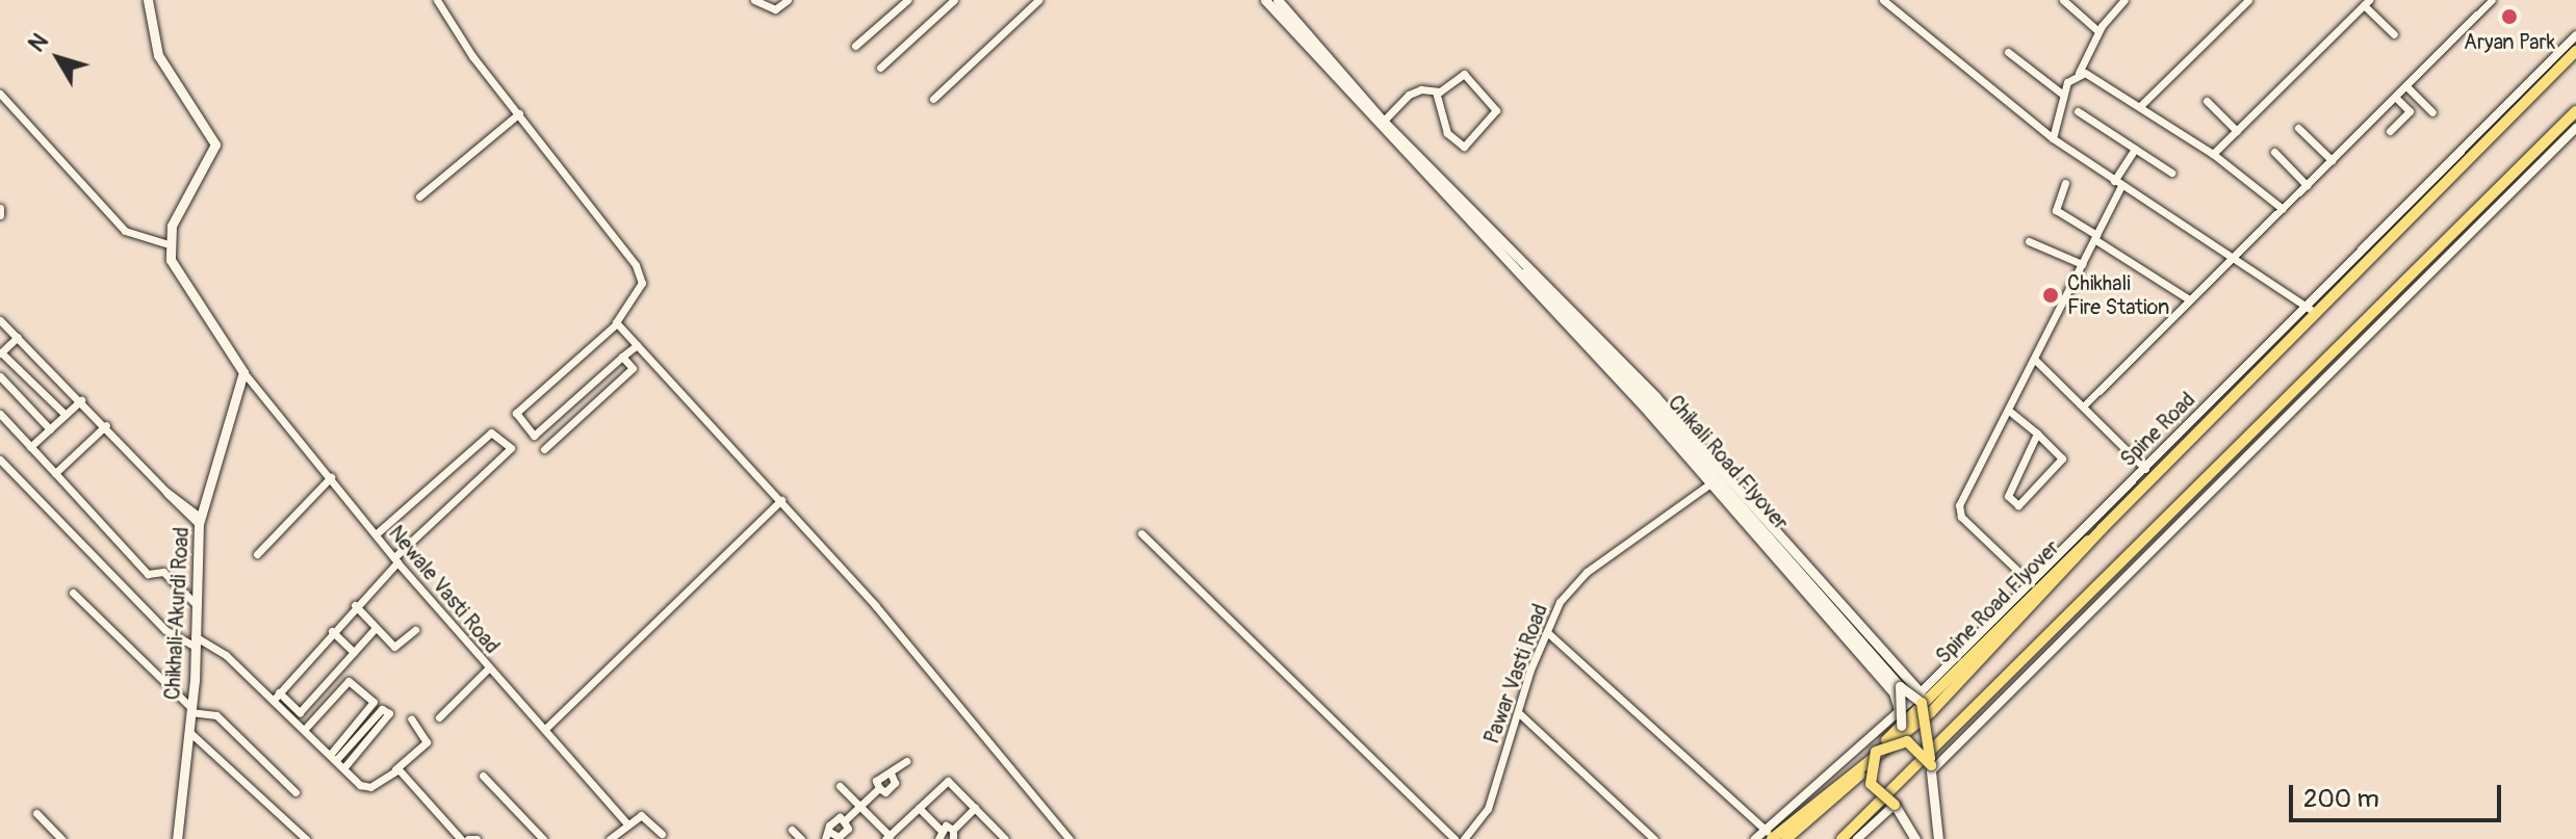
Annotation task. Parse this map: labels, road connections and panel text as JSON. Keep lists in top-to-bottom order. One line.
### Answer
{"streets":{"main road":["Spine Road","Chikali Road Flyover","Spine Road Flyover","Chikhali-Akurdi Road"],"street":["Newale Vasti Road","Pawar Vasti Road"]},"crossings":[["Spine Road","Chikali Road Flyover"],["Spine Road","Spine Road Flyover"],["Chikali Road Flyover","Spine Road Flyover"],["Newale Vasti Road","Chikhali-Akurdi Road"]],"places":["Aryan Park","Chikhali Fire Station"],"scale_bar":"200 m","north":"top left"}
